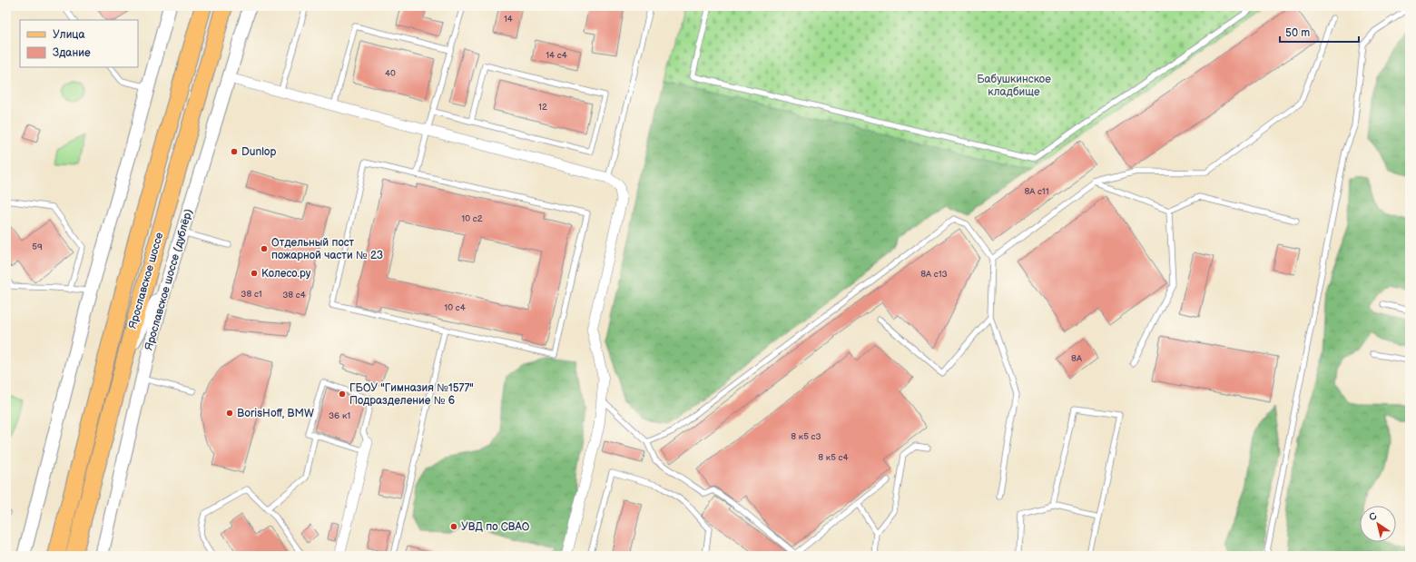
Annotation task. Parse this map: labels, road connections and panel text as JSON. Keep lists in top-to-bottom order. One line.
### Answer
{"streets":{"main road":["Ярославское шоссе"],"street":["Ярославское шоссе (дублёр)"]},"parks":["Бабушкинское кладбище"],"places":["Dunlop","Отдельный пост пожарной части № 23","Колесо.ру","ГБОУ \"Гимназия №1577\" Подразделение № 6","BorisHoff, BMW","УВД по СВАО"],"house_numbers":["14","14 с4","40","12","8А с11","10 с2","59","8А с13","38 с1","38 с4","10 с4","8А","36 к1","8 к5 с3","8 к5 с4"],"legend":["Улица","Здание"],"scale_bar":"50 m","north":"top left"}
